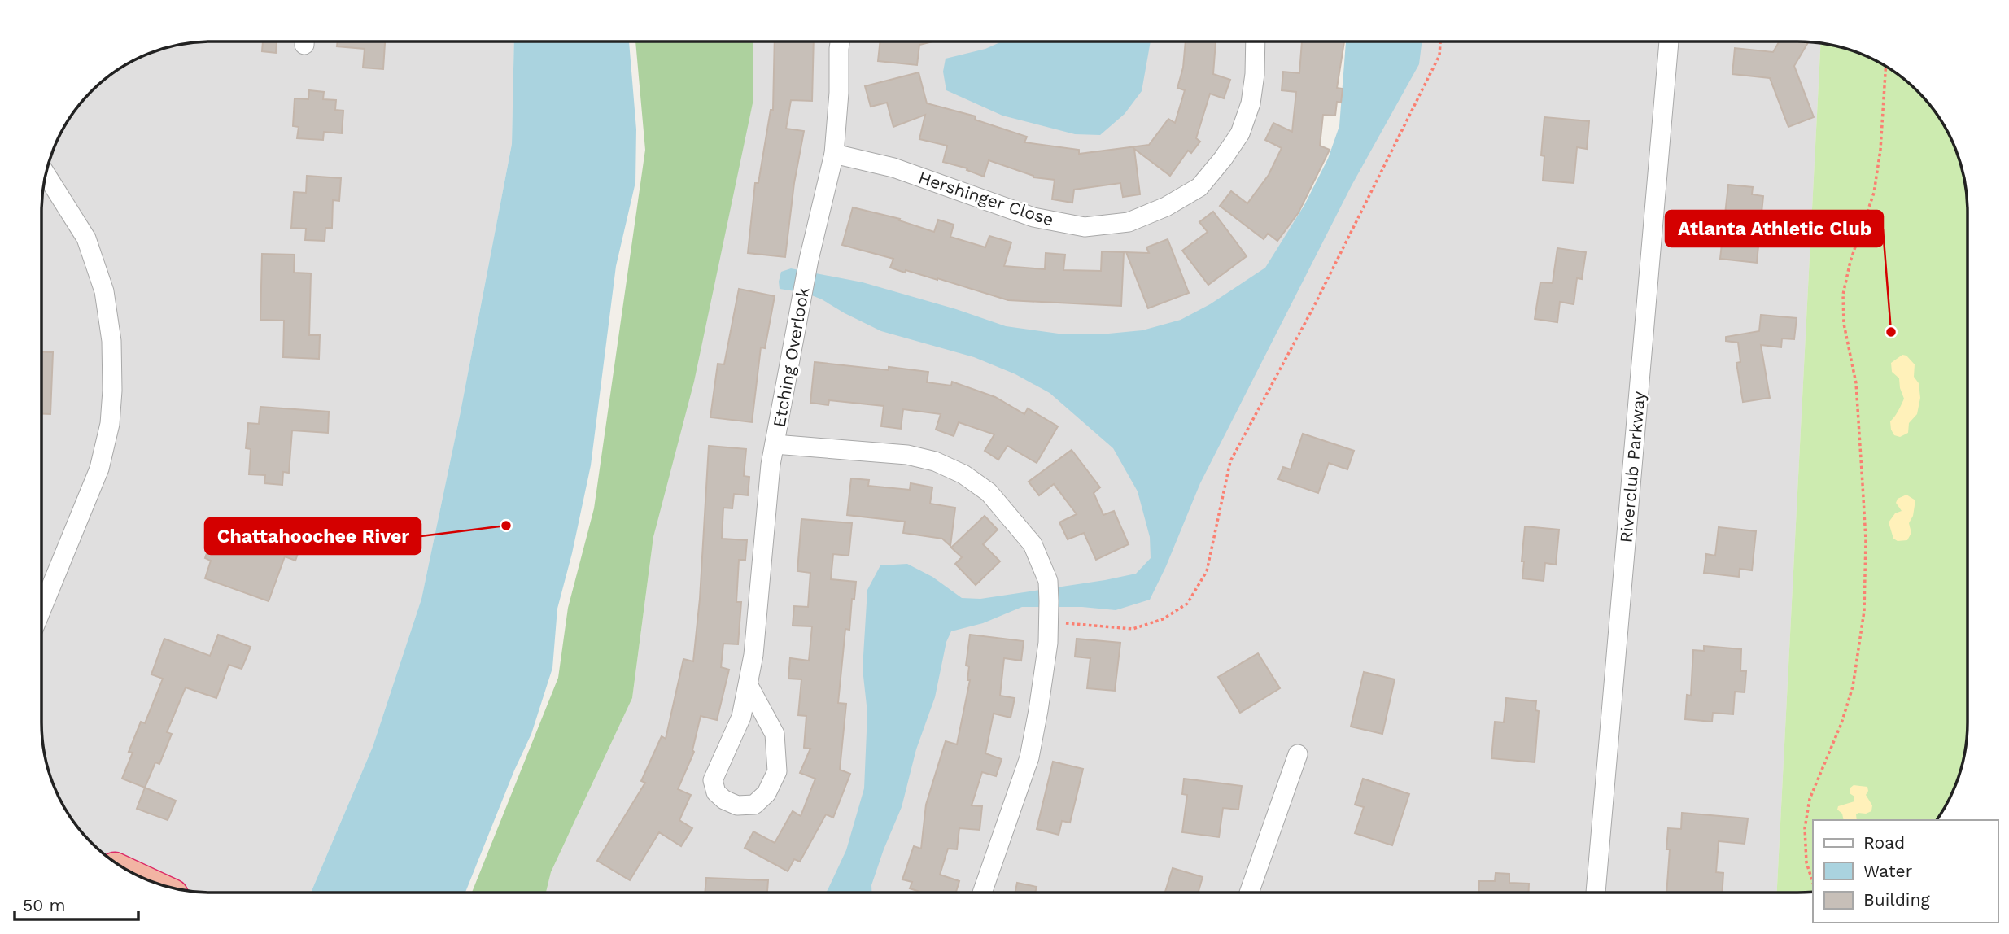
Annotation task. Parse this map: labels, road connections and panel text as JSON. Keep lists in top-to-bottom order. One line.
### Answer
{"streets":{"street":["Hershinger Close","Etching Overlook","Riverclub Parkway"]},"crossings":[["Hershinger Close","Etching Overlook"]],"places":["Atlanta Athletic Club","Chattahoochee River"],"legend":["Road","Water","Building"],"scale_bar":"50 m"}
